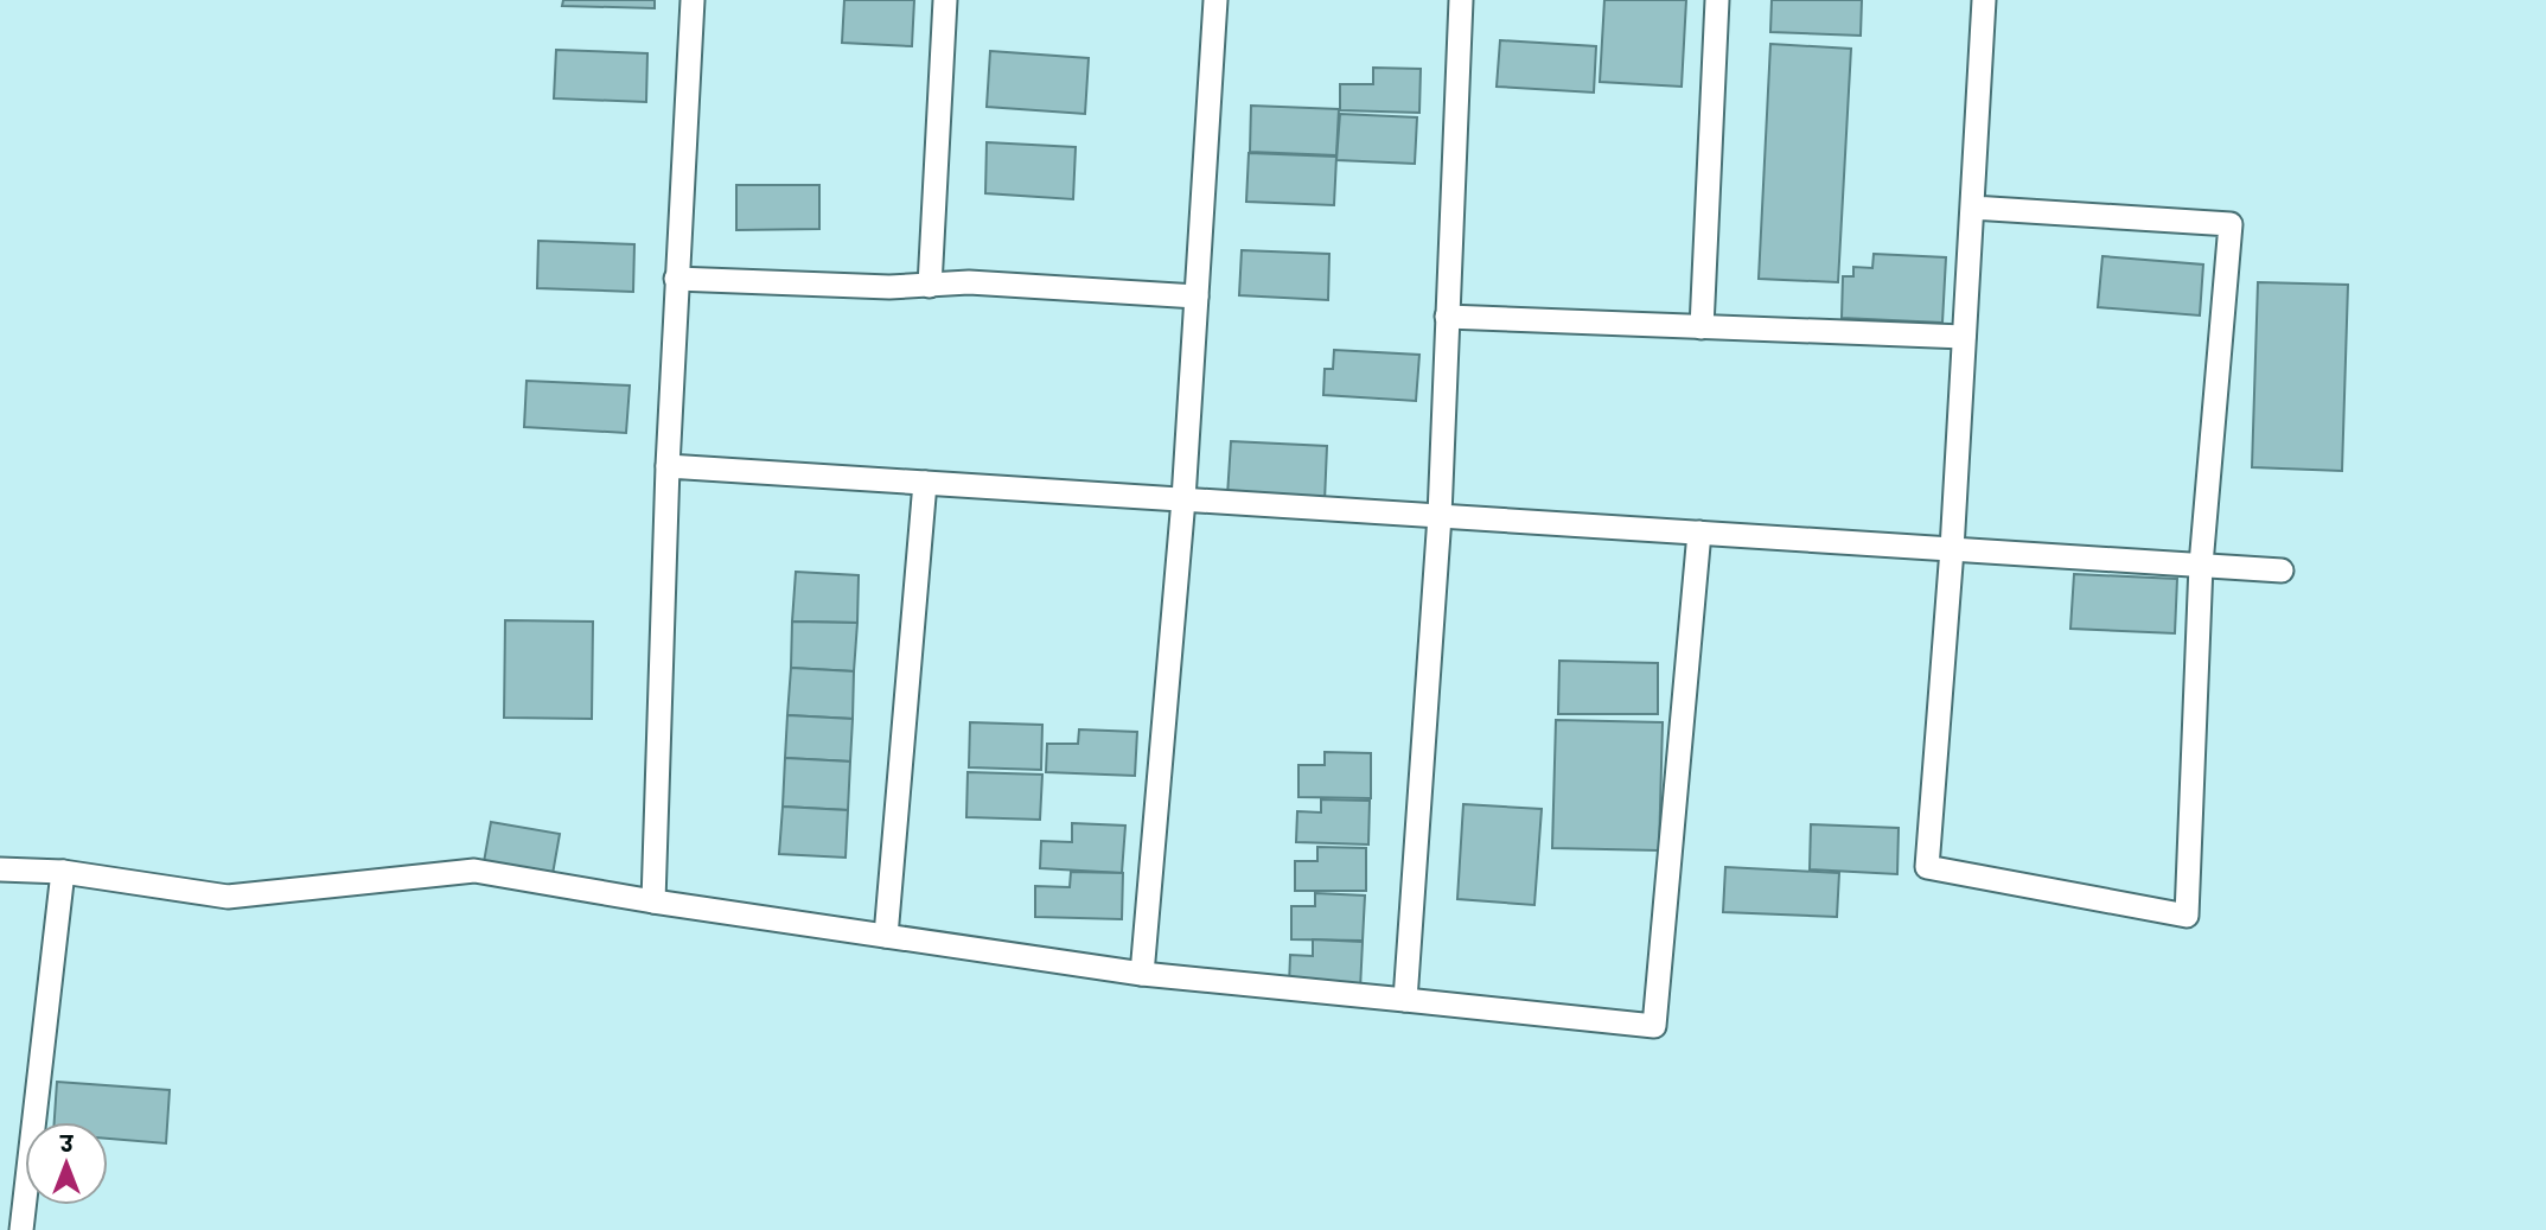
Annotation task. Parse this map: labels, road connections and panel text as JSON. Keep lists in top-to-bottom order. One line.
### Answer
{"north":"top"}
